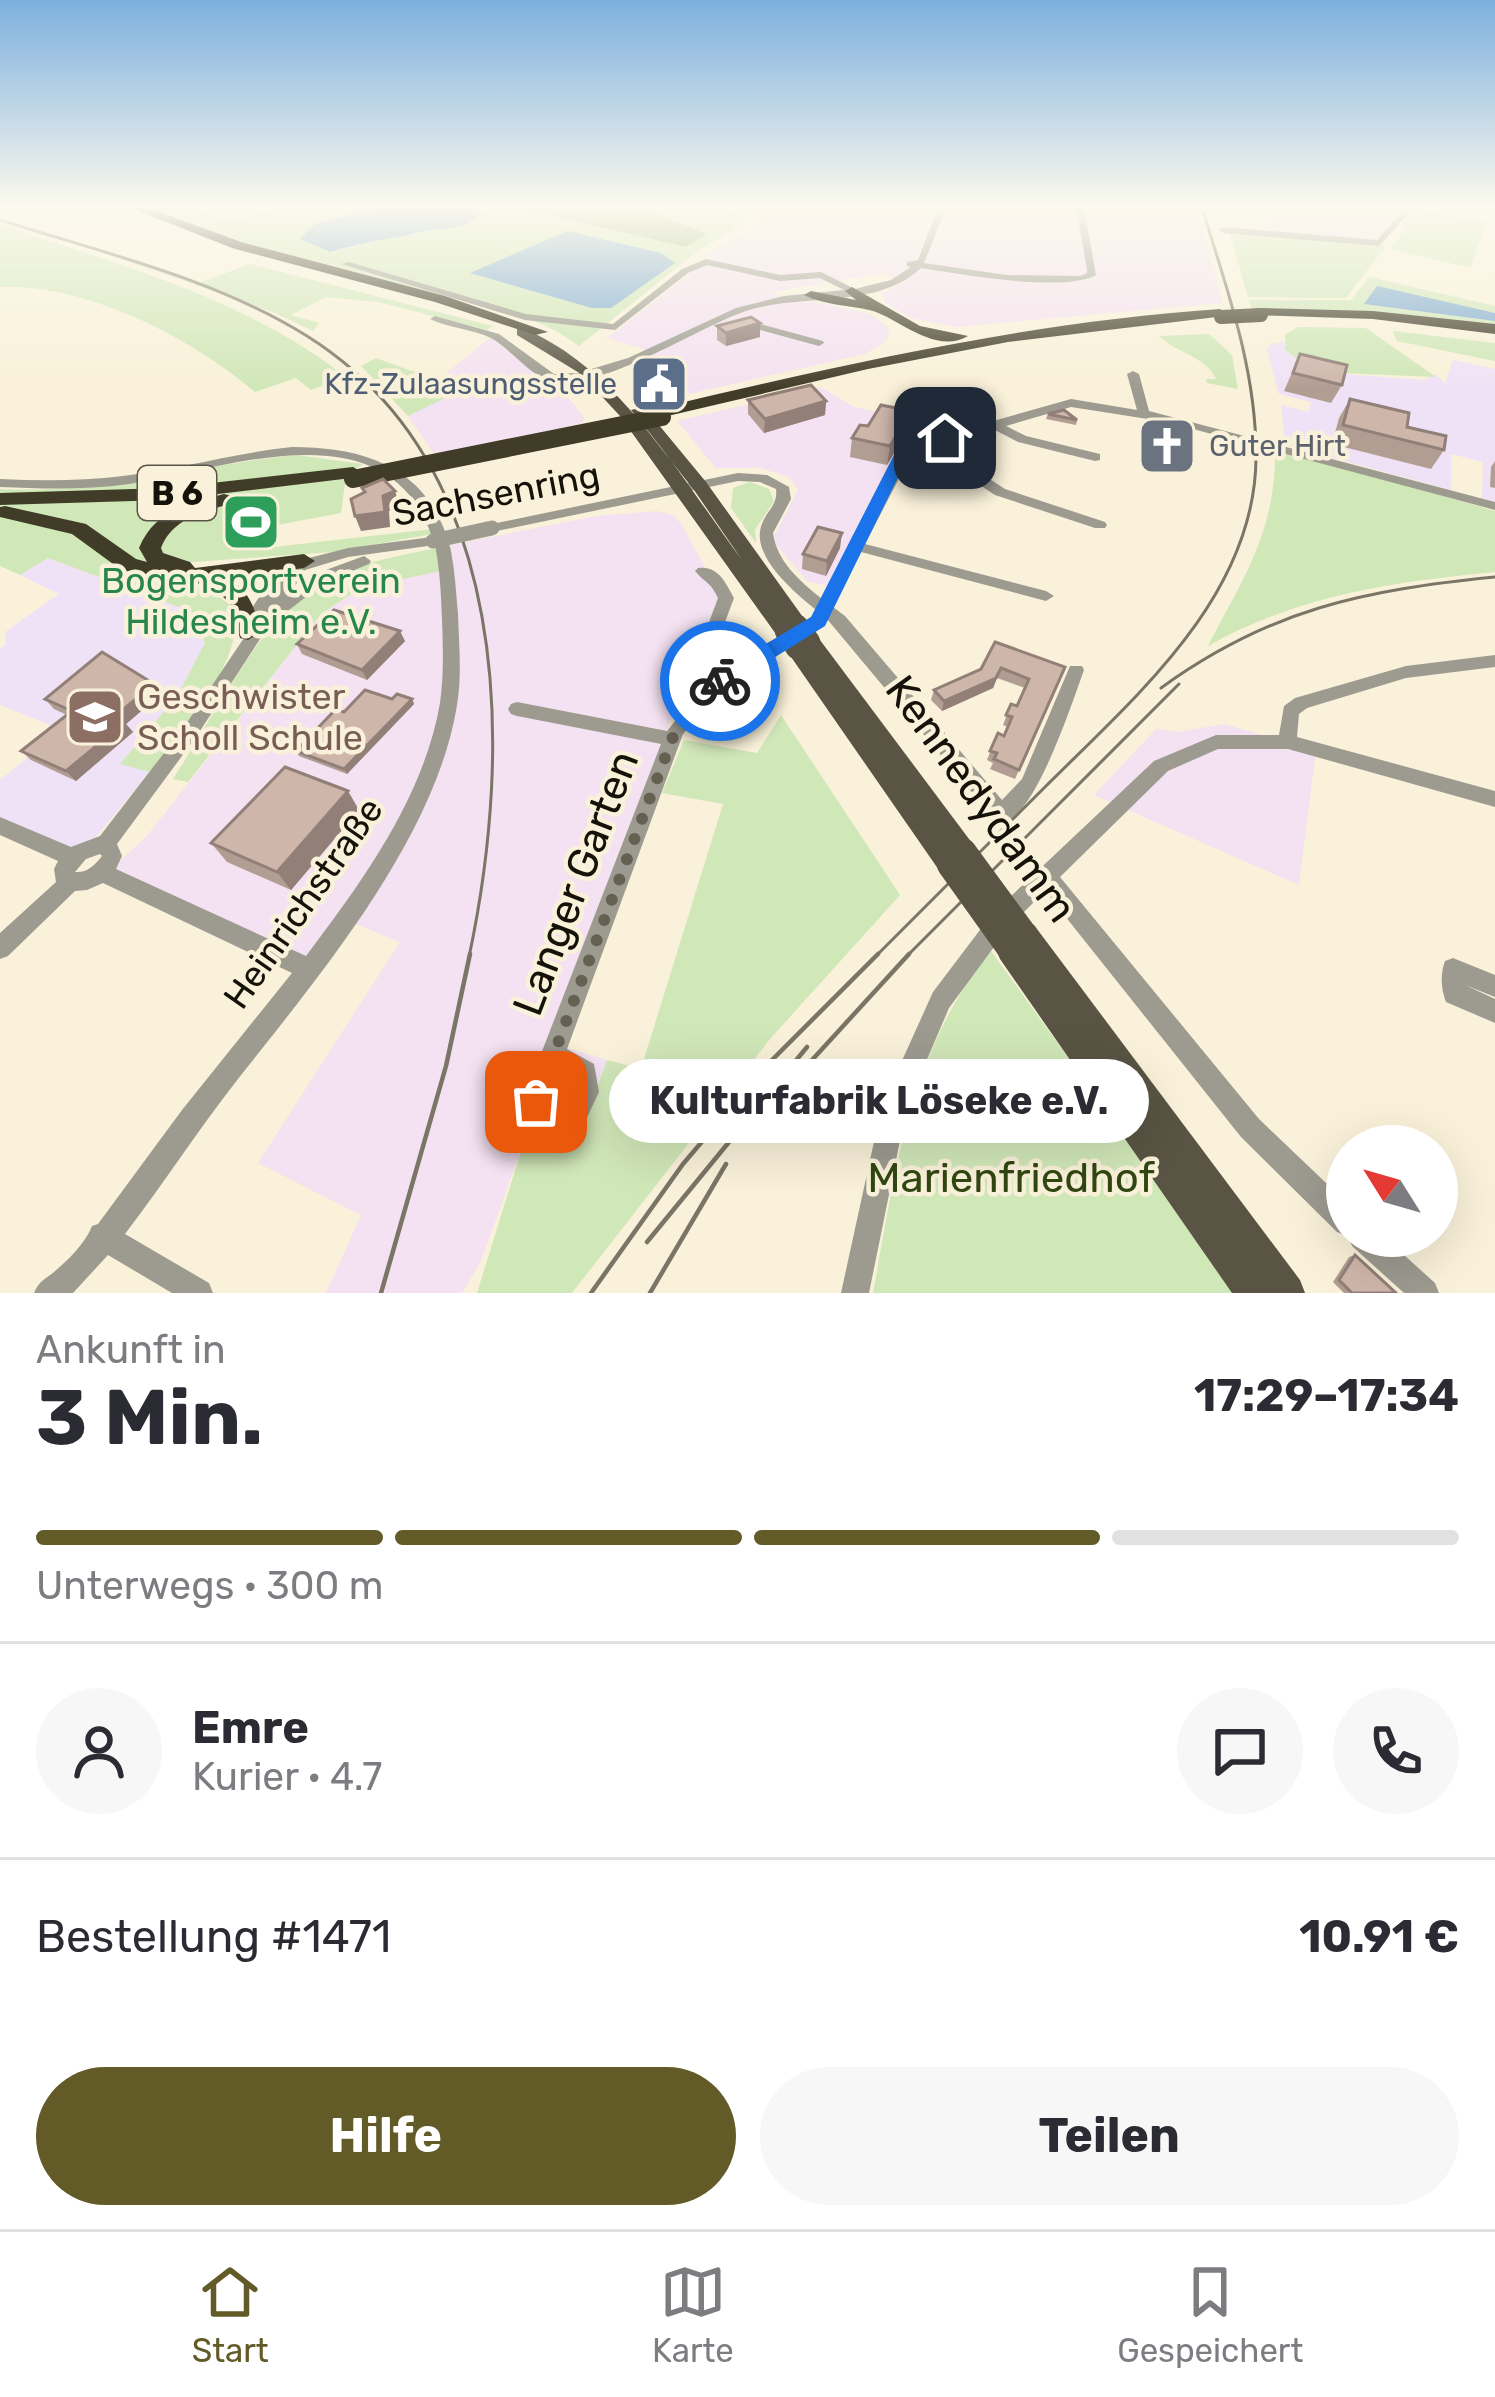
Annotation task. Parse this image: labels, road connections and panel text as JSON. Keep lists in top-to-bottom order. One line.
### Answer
{"streets":{"highway":["B 6"],"main road":["Kennedydamm"],"street":["Sachsenring","Langer Garten","Heinrichstraße"]},"crossings":[["Sachsenring","Kennedydamm"],["Sachsenring","Langer Garten"]],"parks":["Marienfriedhof"],"places":{"public building":["Kfz-Zulaasungsstelle"],"church":["Guter Hirt"],"sports":["Bogensportverein Hildesheim e.V."],"school or university":["Geschwister Scholl Schule"],"other":["Kulturfabrik Löseke e.V."]},"north":"top left","page":{"bubble":"Kulturfabrik Löseke e.V.","heading":["3 Min.","Ankunft in","17:29–17:34"],"panel":["Emre","Kurier · 4.7","Bestellung #1471","10.91 €"],"bar":"Unterwegs · 300 m","buttons":["Hilfe","Teilen"],"tabs":["Start","Karte","Gespeichert"]}}
